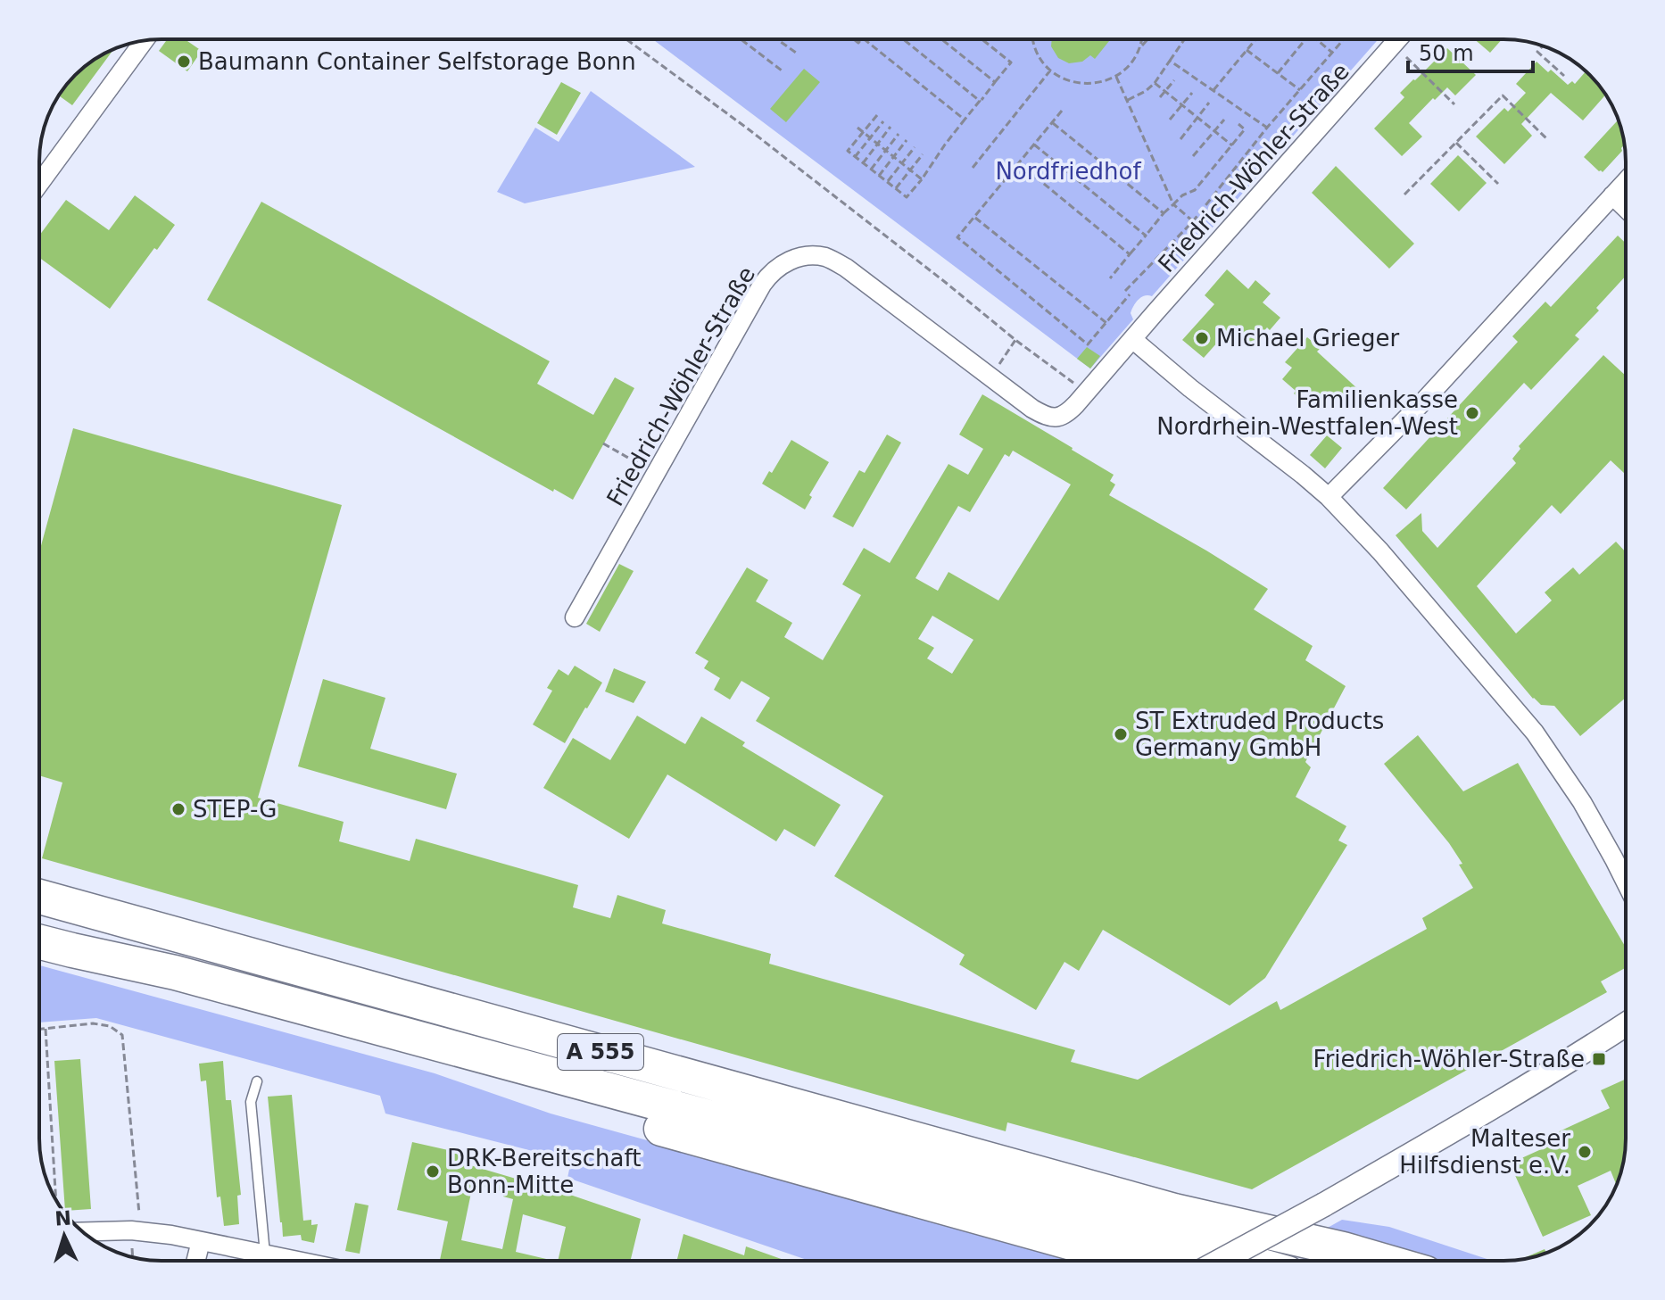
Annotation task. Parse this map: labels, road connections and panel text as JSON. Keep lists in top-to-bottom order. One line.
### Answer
{"streets":{"highway":["A 555"],"street":["Friedrich-Wöhler-Straße"]},"parks":["Nordfriedhof"],"places":{"other":["Baumann Container Selfstorage Bonn","Michael Grieger","Familienkasse Nordrhein-Westfalen-West","ST Extruded Products Germany GmbH","STEP-G","Malteser Hilfsdienst e.V.","DRK-Bereitschaft Bonn-Mitte"],"transit":["Friedrich-Wöhler-Straße"]},"scale_bar":"50 m","north":"top"}
